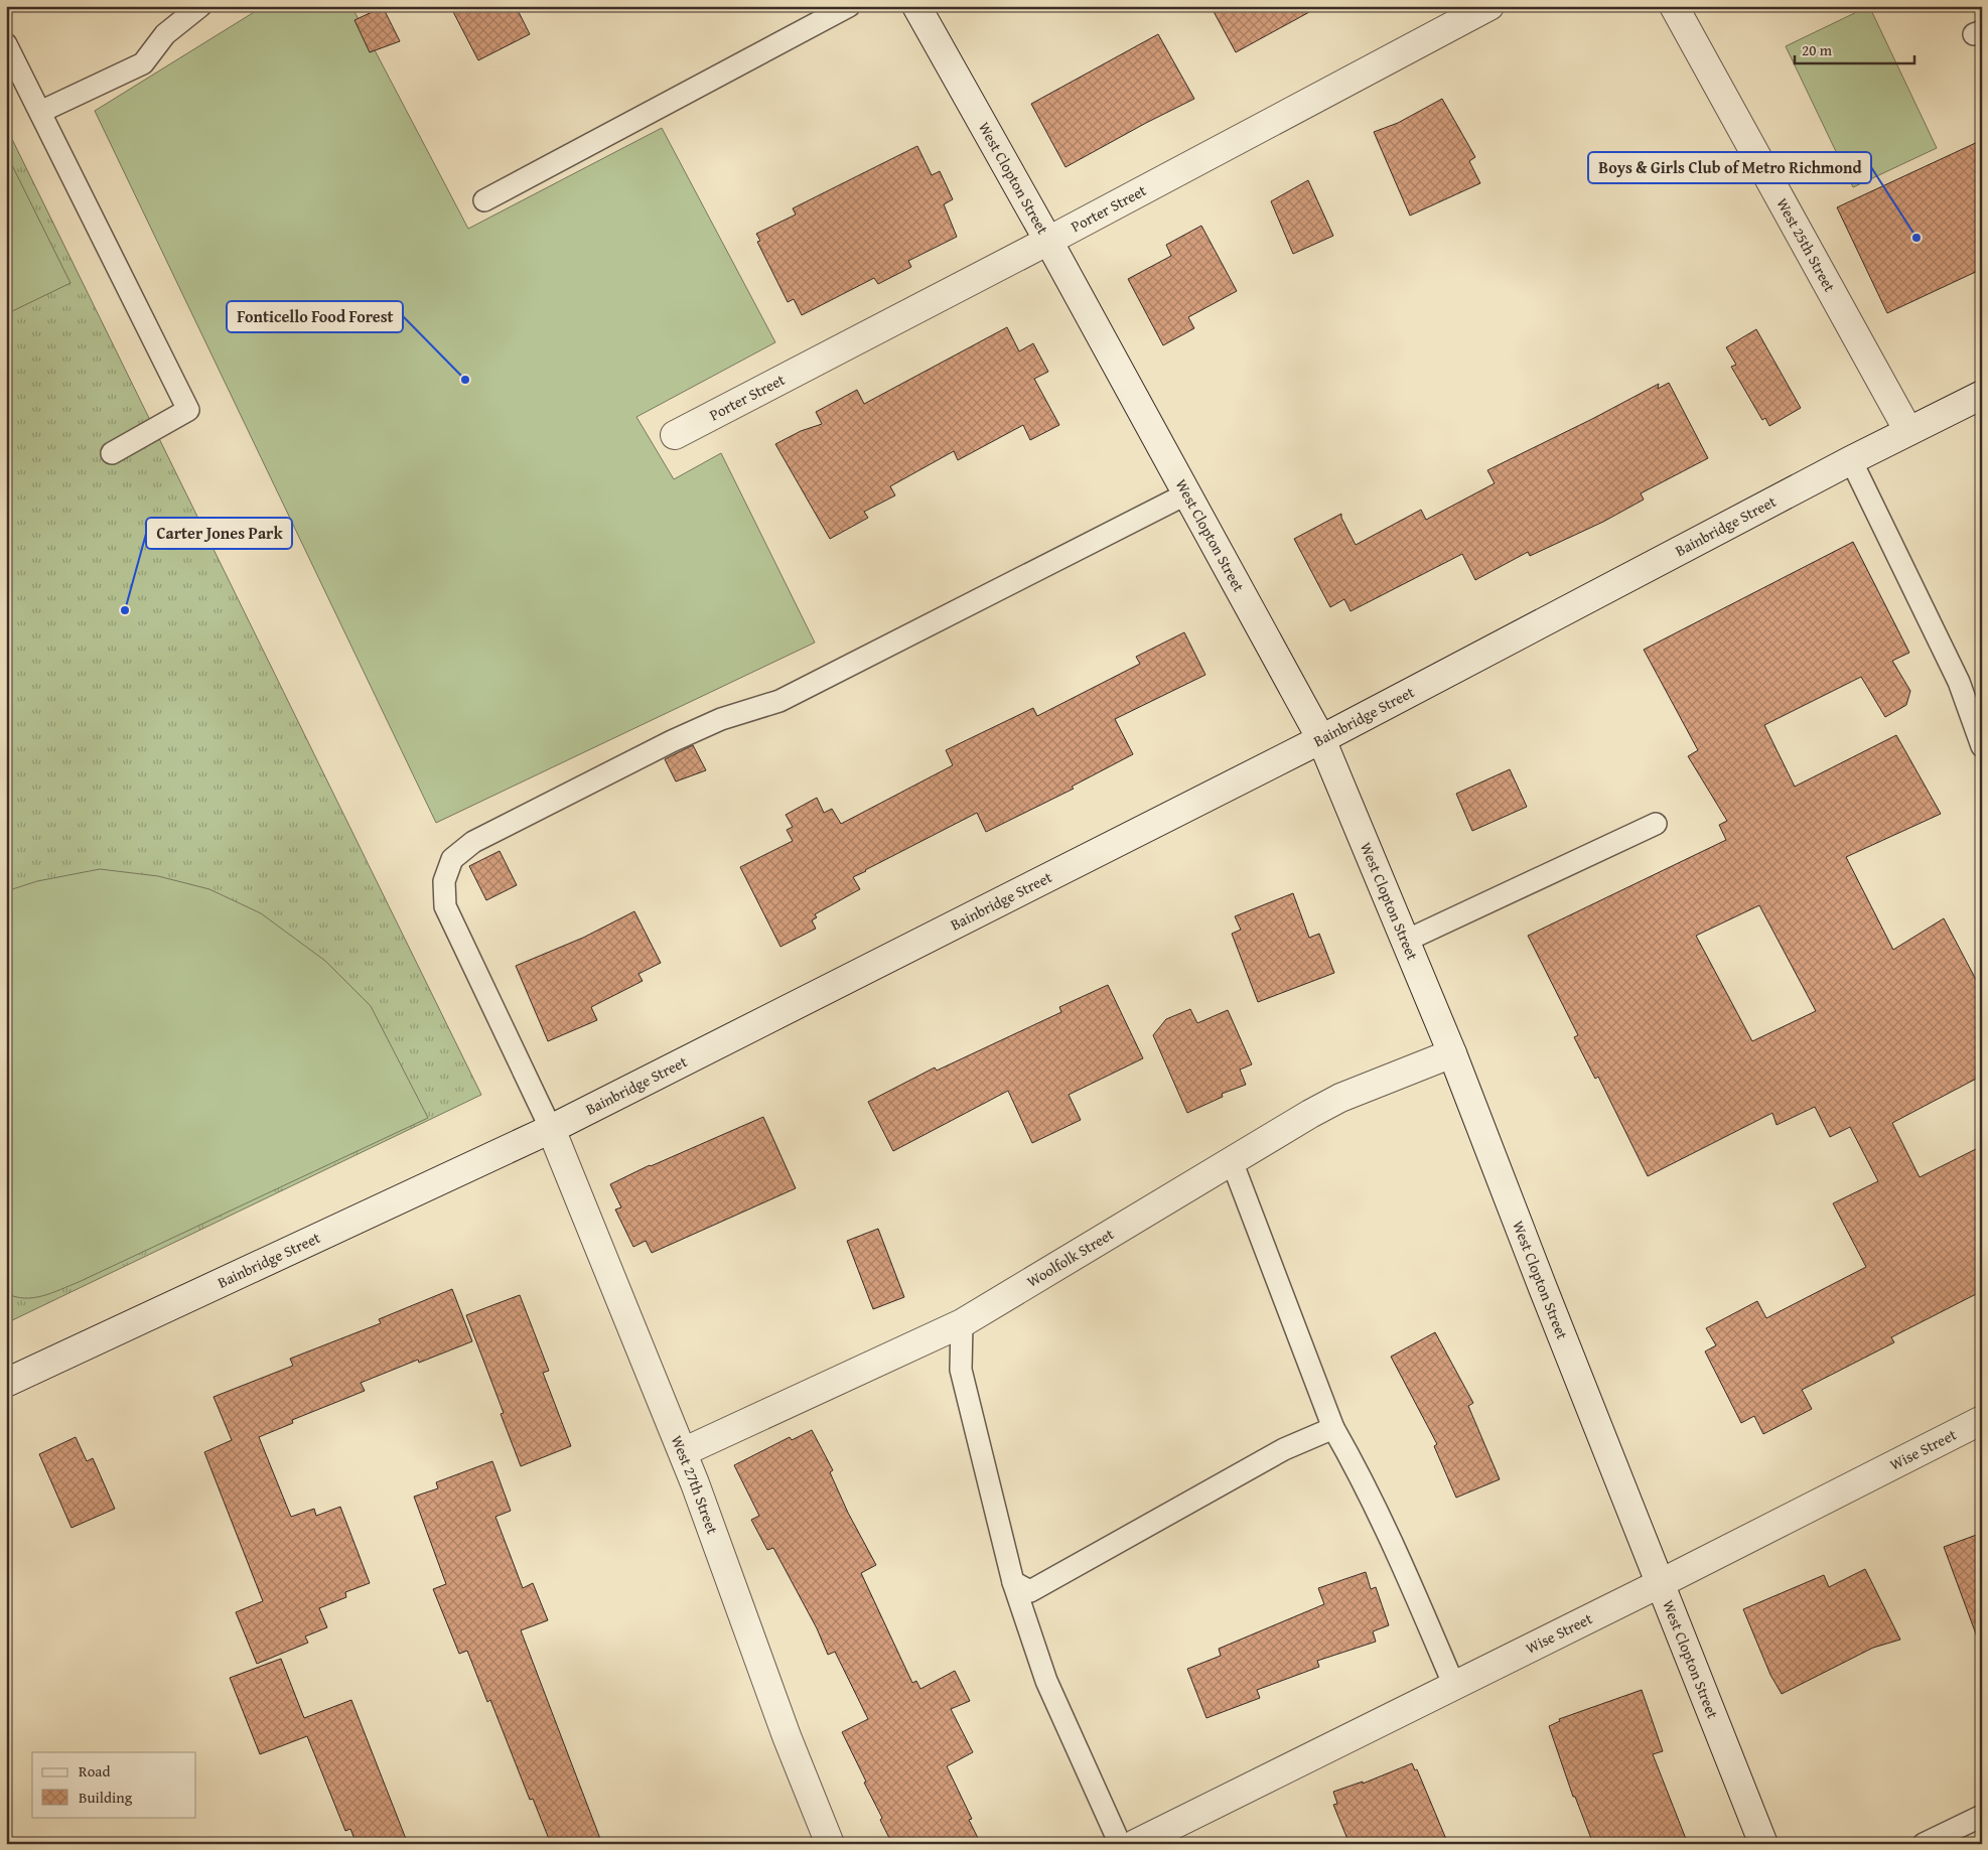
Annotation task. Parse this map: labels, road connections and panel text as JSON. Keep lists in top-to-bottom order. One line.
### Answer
{"streets":{"street":["West Clopton Street","Porter Street","West 25th Street","Bainbridge Street","Woolfolk Street","Wise Street","West 27th Street"]},"crossings":[["West Clopton Street","Porter Street"],["West Clopton Street","Bainbridge Street"],["West Clopton Street","Woolfolk Street"],["West Clopton Street","Wise Street"],["West 25th Street","Bainbridge Street"],["Bainbridge Street","West 27th Street"],["Woolfolk Street","West 27th Street"]],"places":["Boys & Girls Club of Metro Richmond","Fonticello Food Forest","Carter Jones Park"],"legend":["Road","Building"],"scale_bar":"20 m"}
